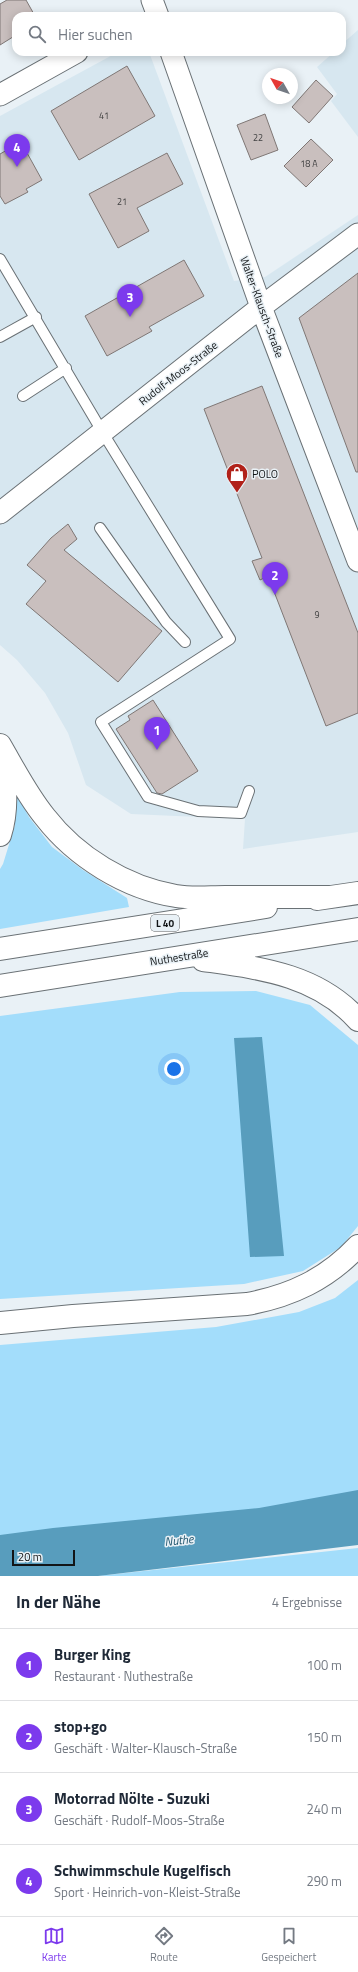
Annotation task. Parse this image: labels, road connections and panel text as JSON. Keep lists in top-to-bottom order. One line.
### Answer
{"streets":{"highway":["L 40","Nuthestraße"],"street":["Walter-Klausch-Straße","Rudolf-Moos-Straße"]},"crossings":[["Walter-Klausch-Straße","Rudolf-Moos-Straße"]],"water":["Nuthe"],"places":{"shop":["POLO"]},"house_numbers":["41","22","18 A","21","9"],"scale_bar":"20 m","north":"top left","page":{"search":"Hier suchen","pins":["4","3","2","1"],"scale":"20 m","heading":["In der Nähe","4 Ergebnisse"],"list":[{"mark":"1","name":"Burger King","note":"Restaurant · Nuthestraße","value":"100 m"},{"mark":"2","name":"stop+go","note":"Geschäft · Walter-Klausch-Straße","value":"150 m"},{"mark":"3","name":"Motorrad Nölte - Suzuki","note":"Geschäft · Rudolf-Moos-Straße","value":"240 m"},{"mark":"4","name":"Schwimmschule Kugelfisch","note":"Sport · Heinrich-von-Kleist-Straße","value":"290 m"}],"nav":["Karte","Route","Gespeichert"]}}
